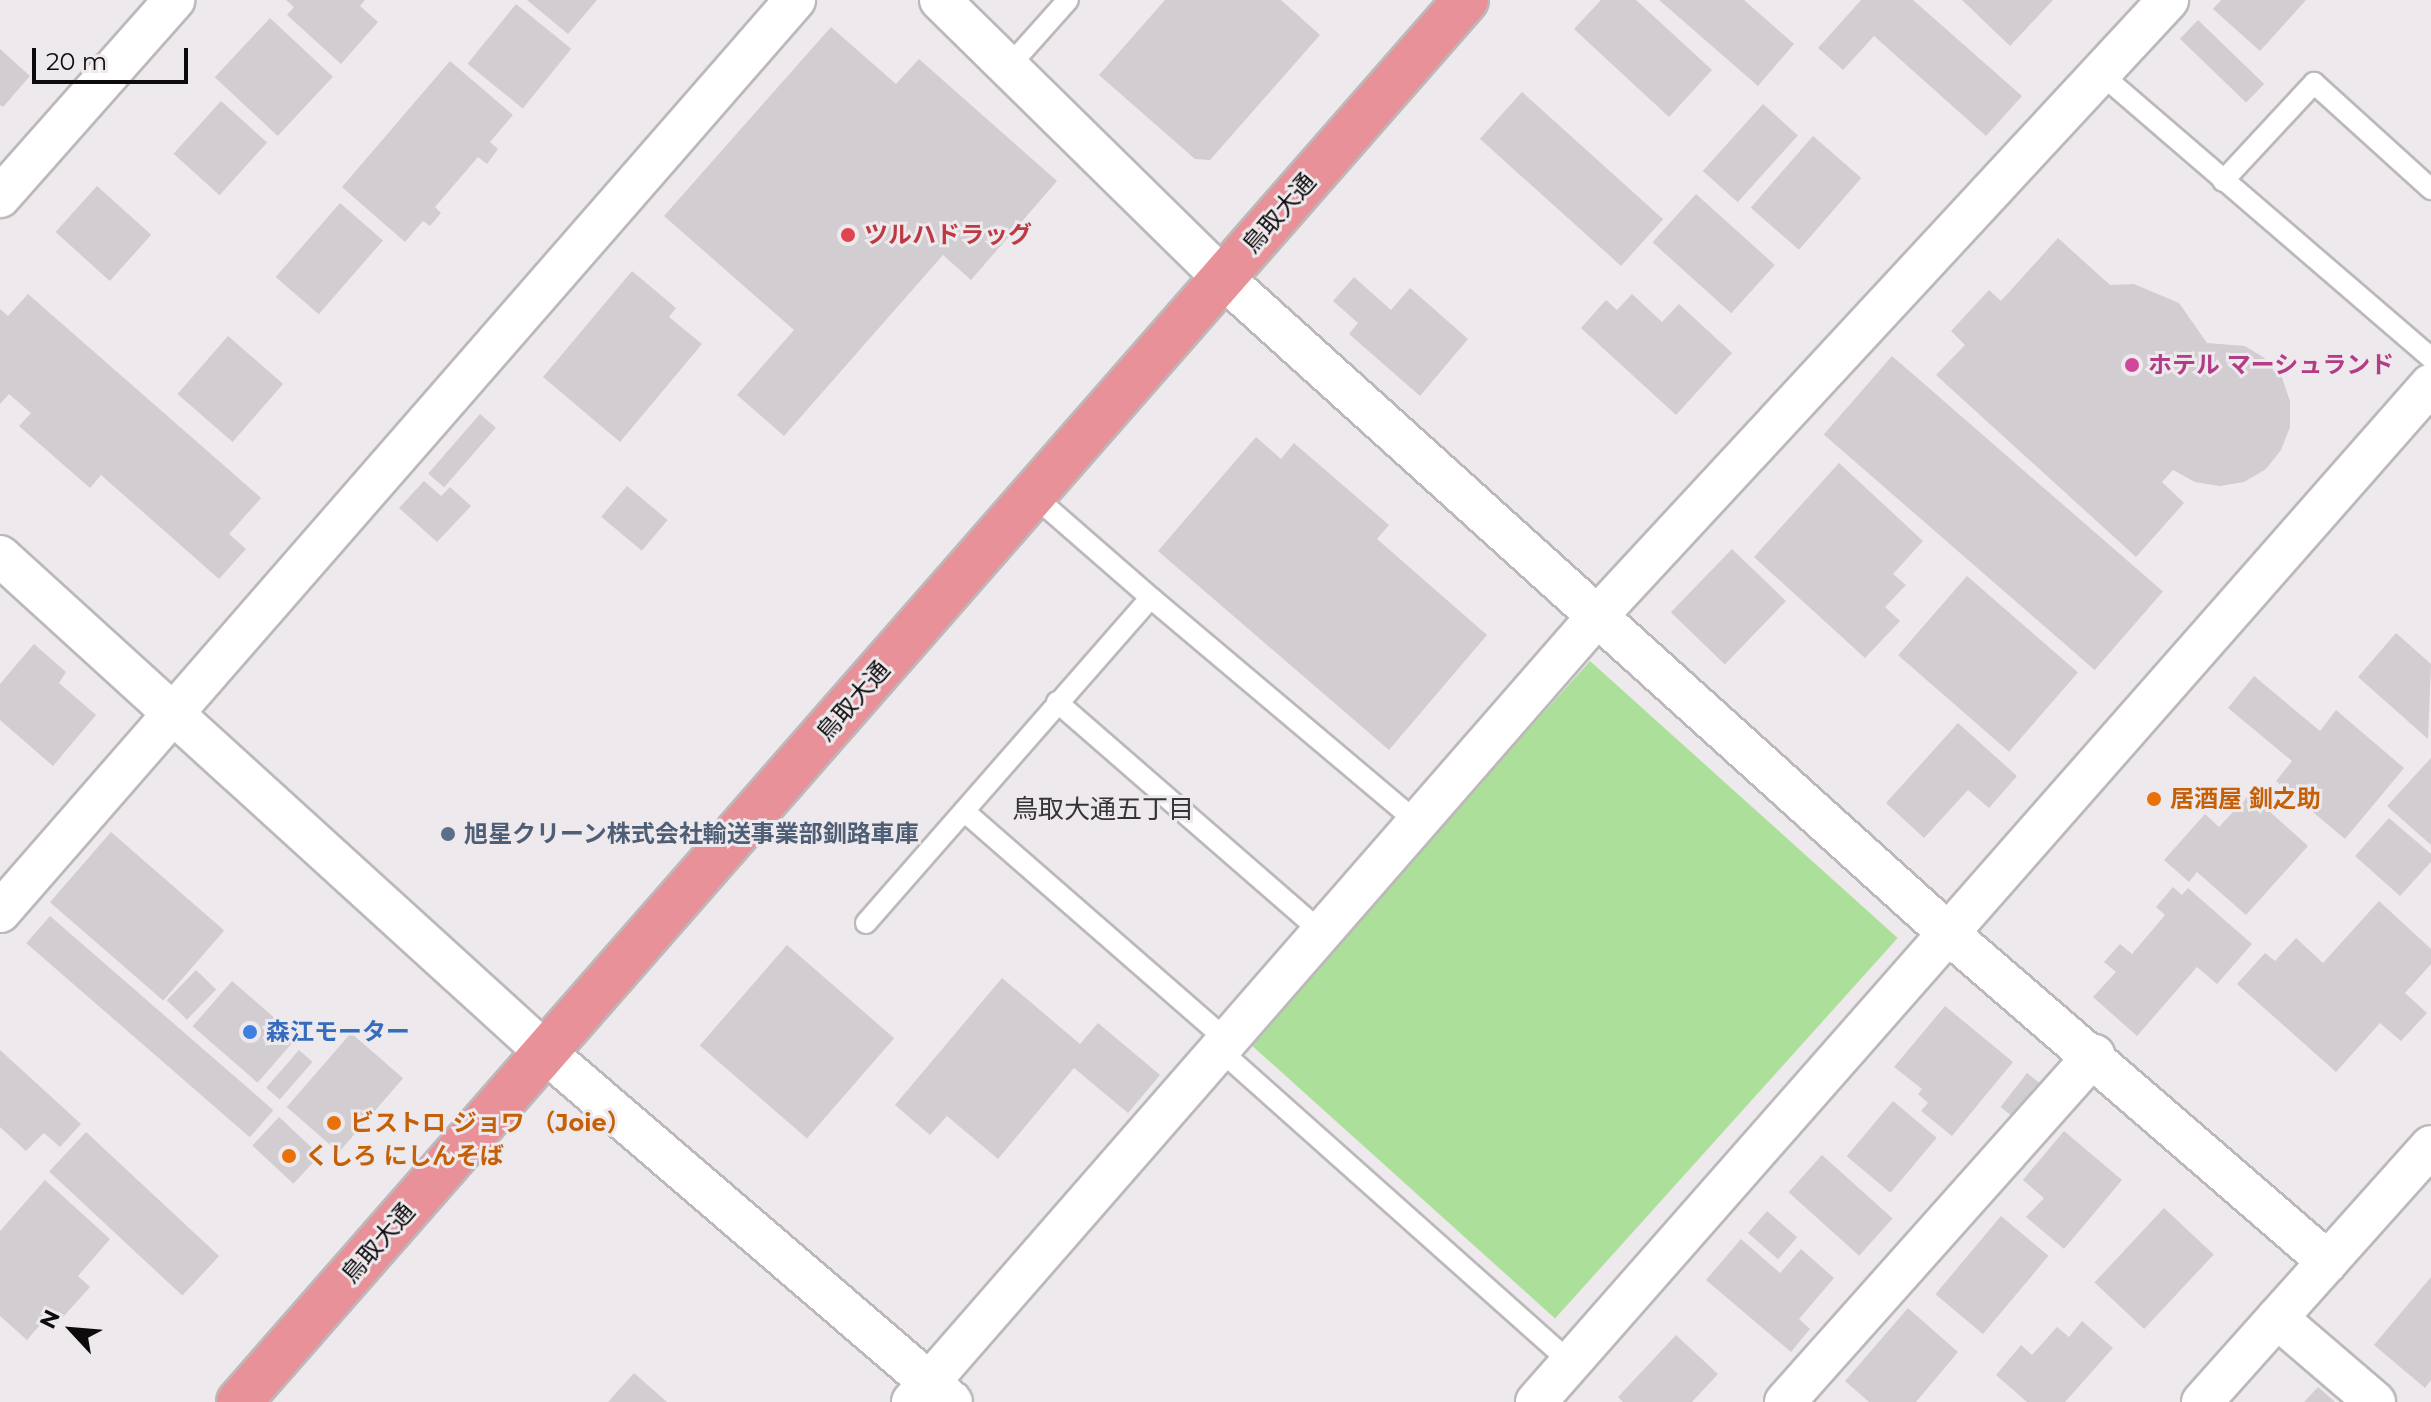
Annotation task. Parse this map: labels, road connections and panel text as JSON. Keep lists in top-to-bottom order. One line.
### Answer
{"streets":{"highway":["鳥取大通"]},"districts":["鳥取大通五丁目"],"places":["ツルハドラッグ","ホテル マーシュランド","居酒屋 釧之助","旭星クリーン株式会社輸送事業部釧路車庫","森江モーター","ビストロ ジョワ （Joie）","くしろ にしんそば"],"scale_bar":"20 m","north":"top left"}
